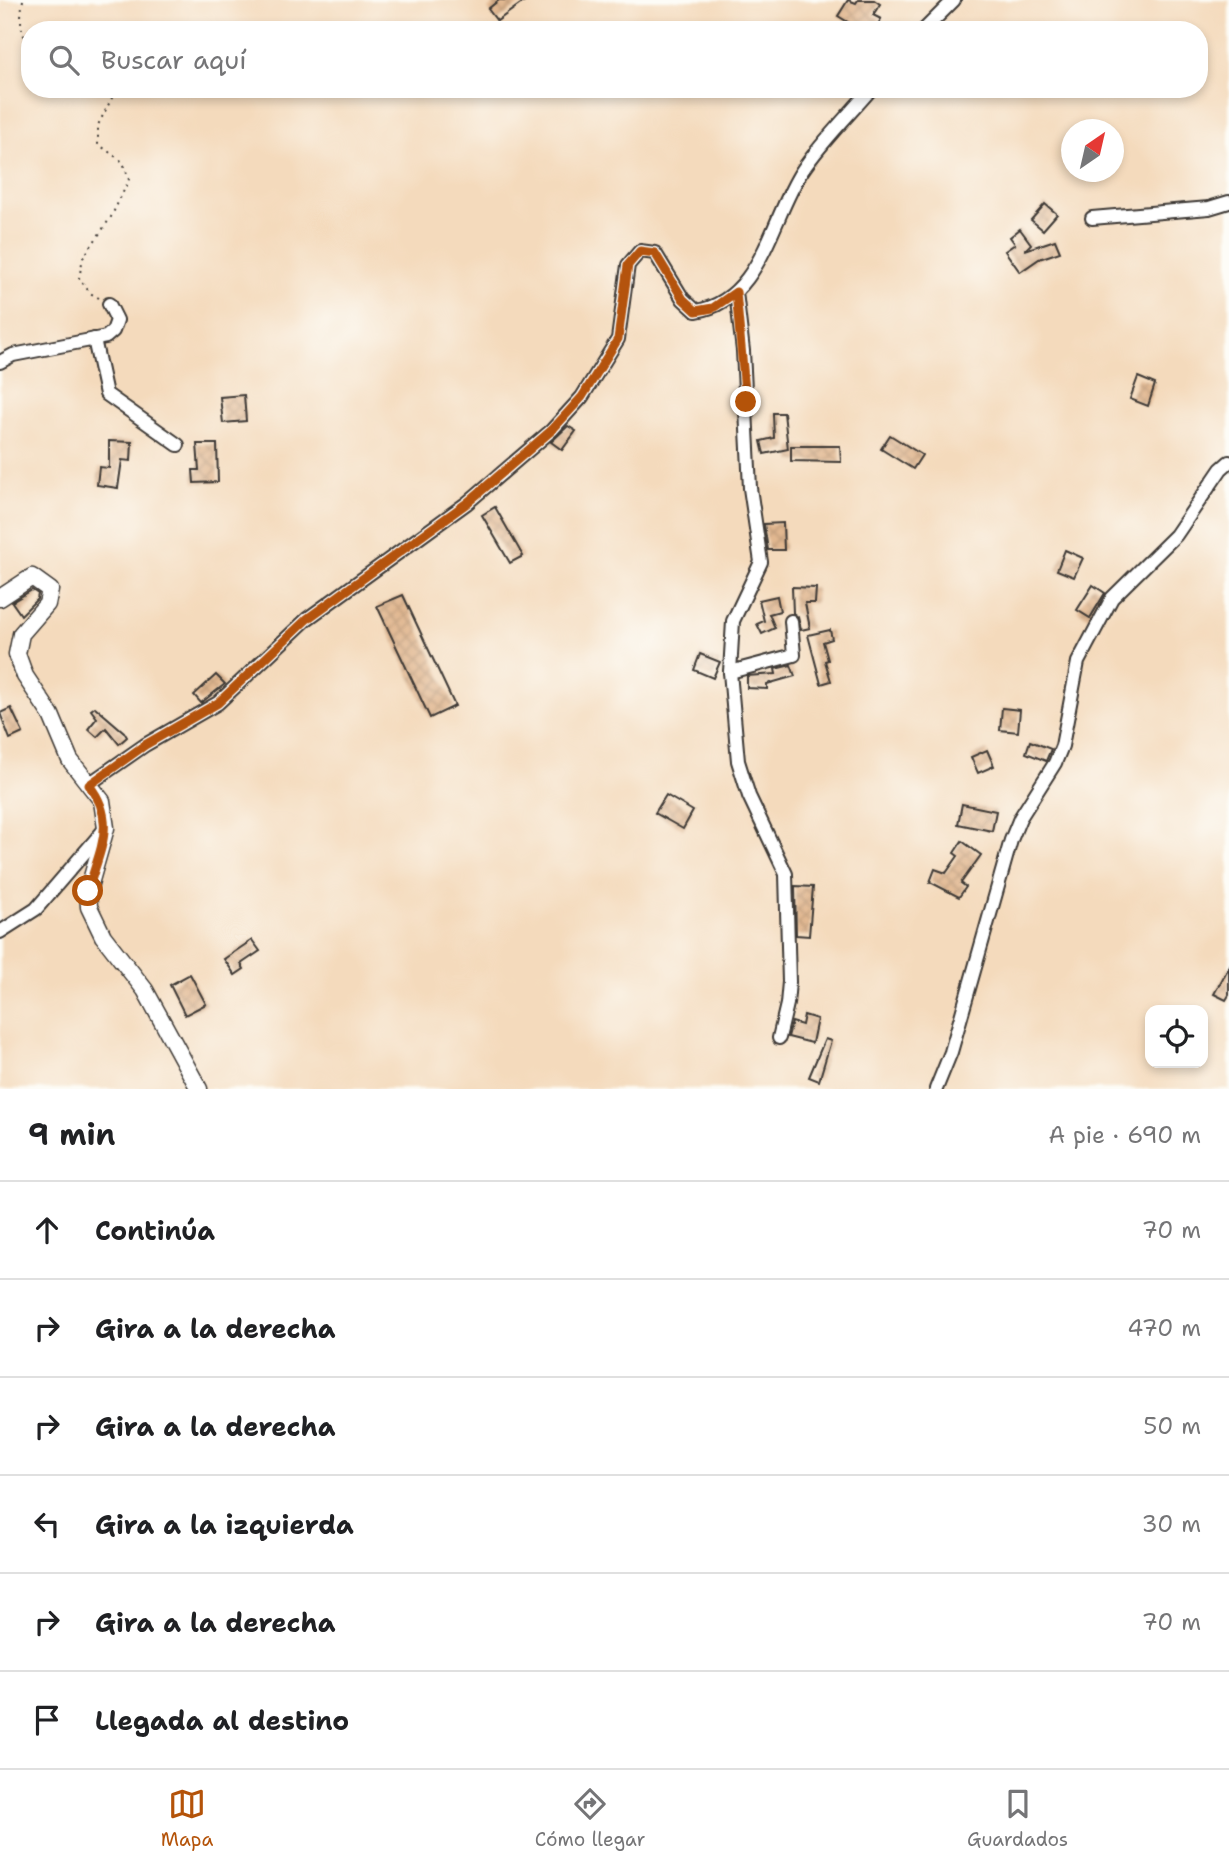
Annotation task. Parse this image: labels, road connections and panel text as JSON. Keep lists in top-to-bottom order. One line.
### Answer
{"north":"top right","page":{"search":"Buscar aquí","heading":["9 min","A pie · 690 m"],"list":[["Continúa","70 m"],["Gira a la derecha","470 m"],["Gira a la derecha","50 m"],["Gira a la izquierda","30 m"],["Gira a la derecha","70 m"],"Llegada al destino"],"nav":["Mapa","Cómo llegar","Guardados"]}}
